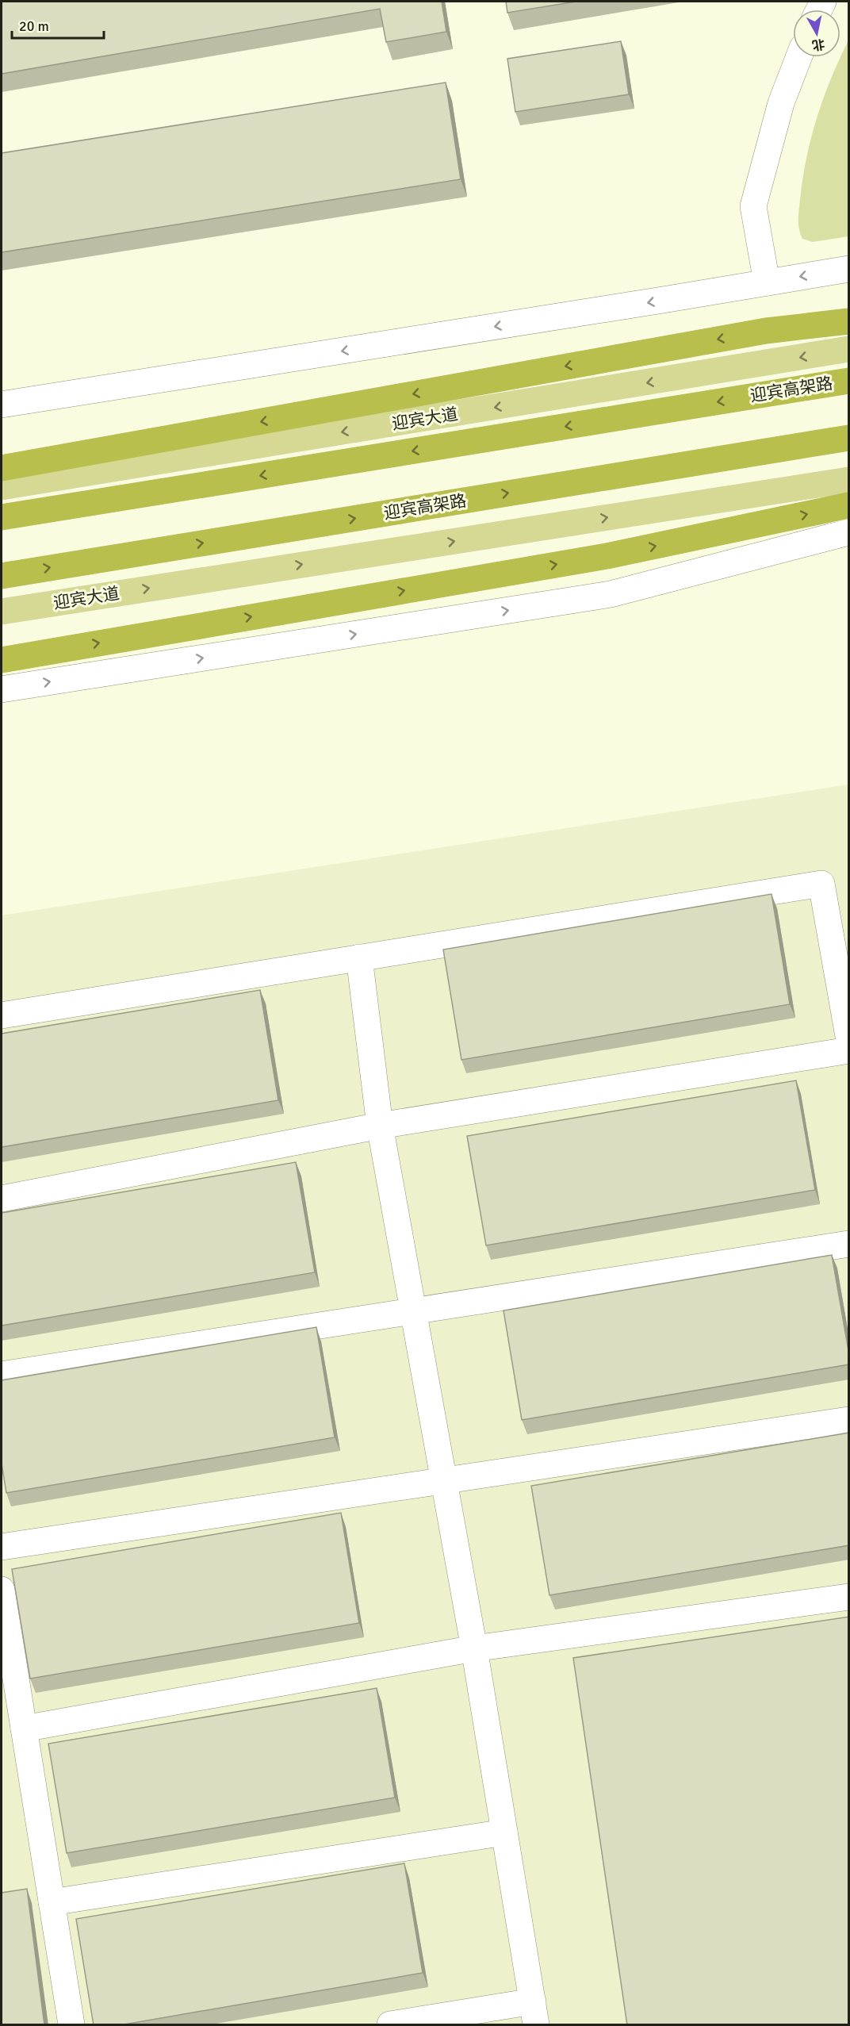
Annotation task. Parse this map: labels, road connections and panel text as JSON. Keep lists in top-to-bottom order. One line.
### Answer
{"streets":{"highway":["迎宾高架路"],"main road":["迎宾大道"]},"scale_bar":"20 m","north":"bottom"}
